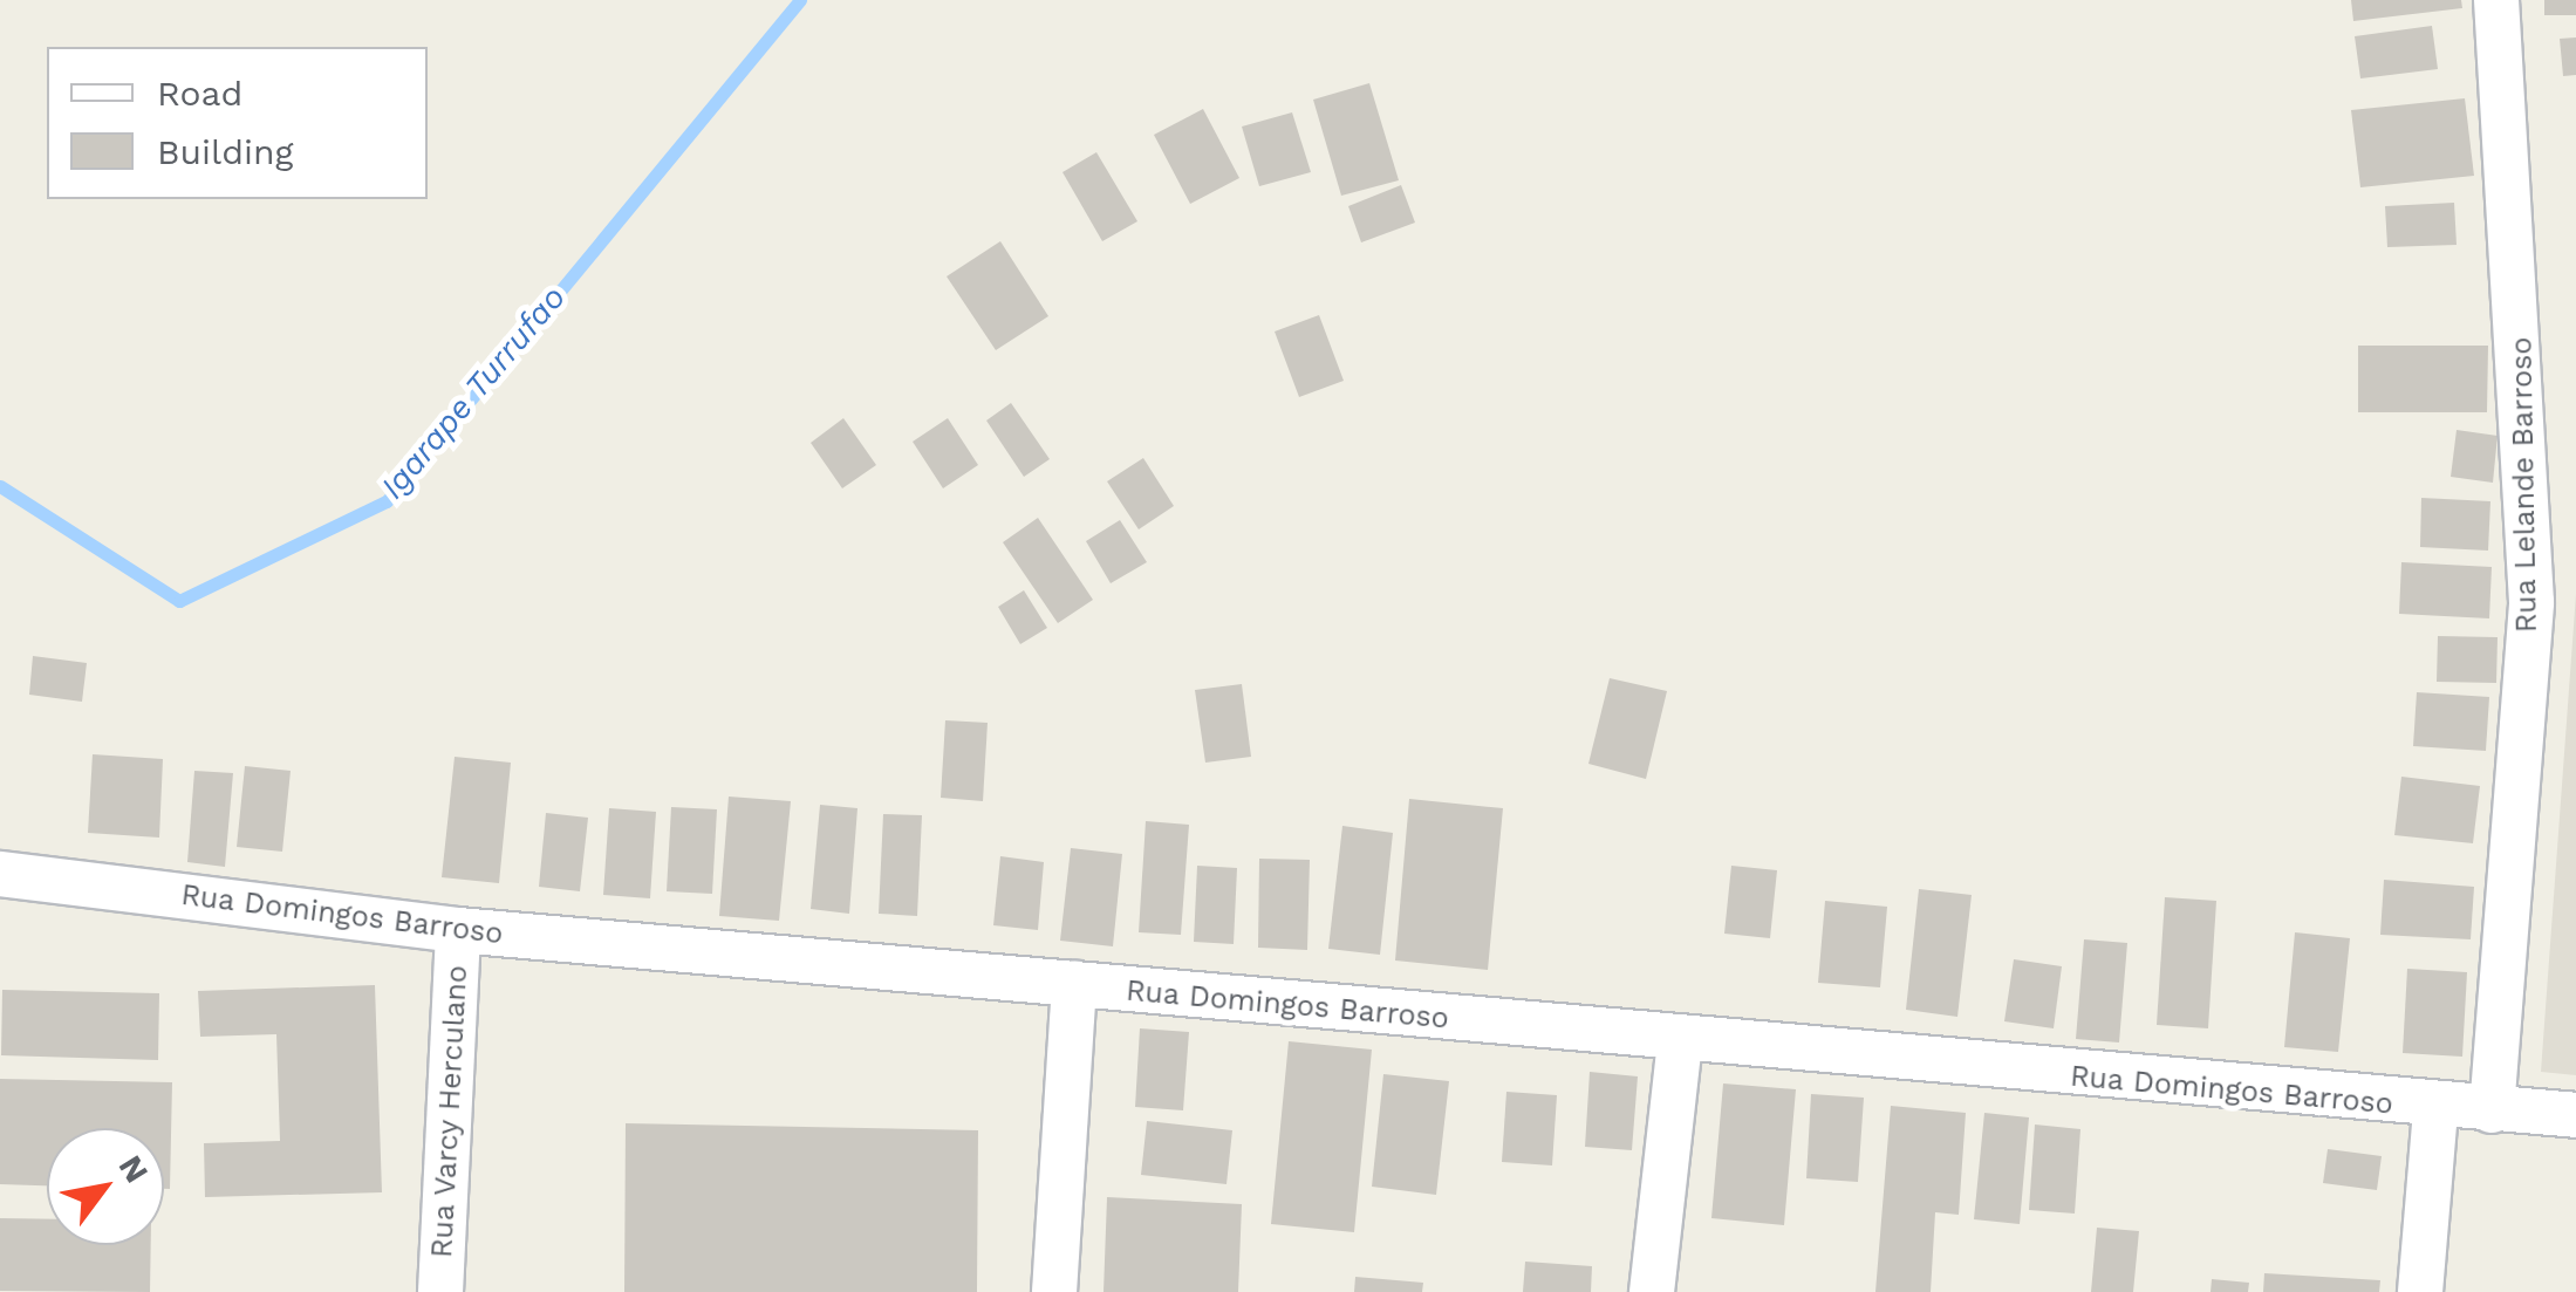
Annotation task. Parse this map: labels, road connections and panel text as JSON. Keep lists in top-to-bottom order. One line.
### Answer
{"streets":{"street":["Rua Lelande Barroso","Rua Domingos Barroso","Rua Varcy Herculano"]},"crossings":[["Rua Lelande Barroso","Rua Domingos Barroso"],["Rua Domingos Barroso","Rua Varcy Herculano"]],"water":["Igarape Turrufao"],"legend":["Road","Building"],"north":"top right"}
